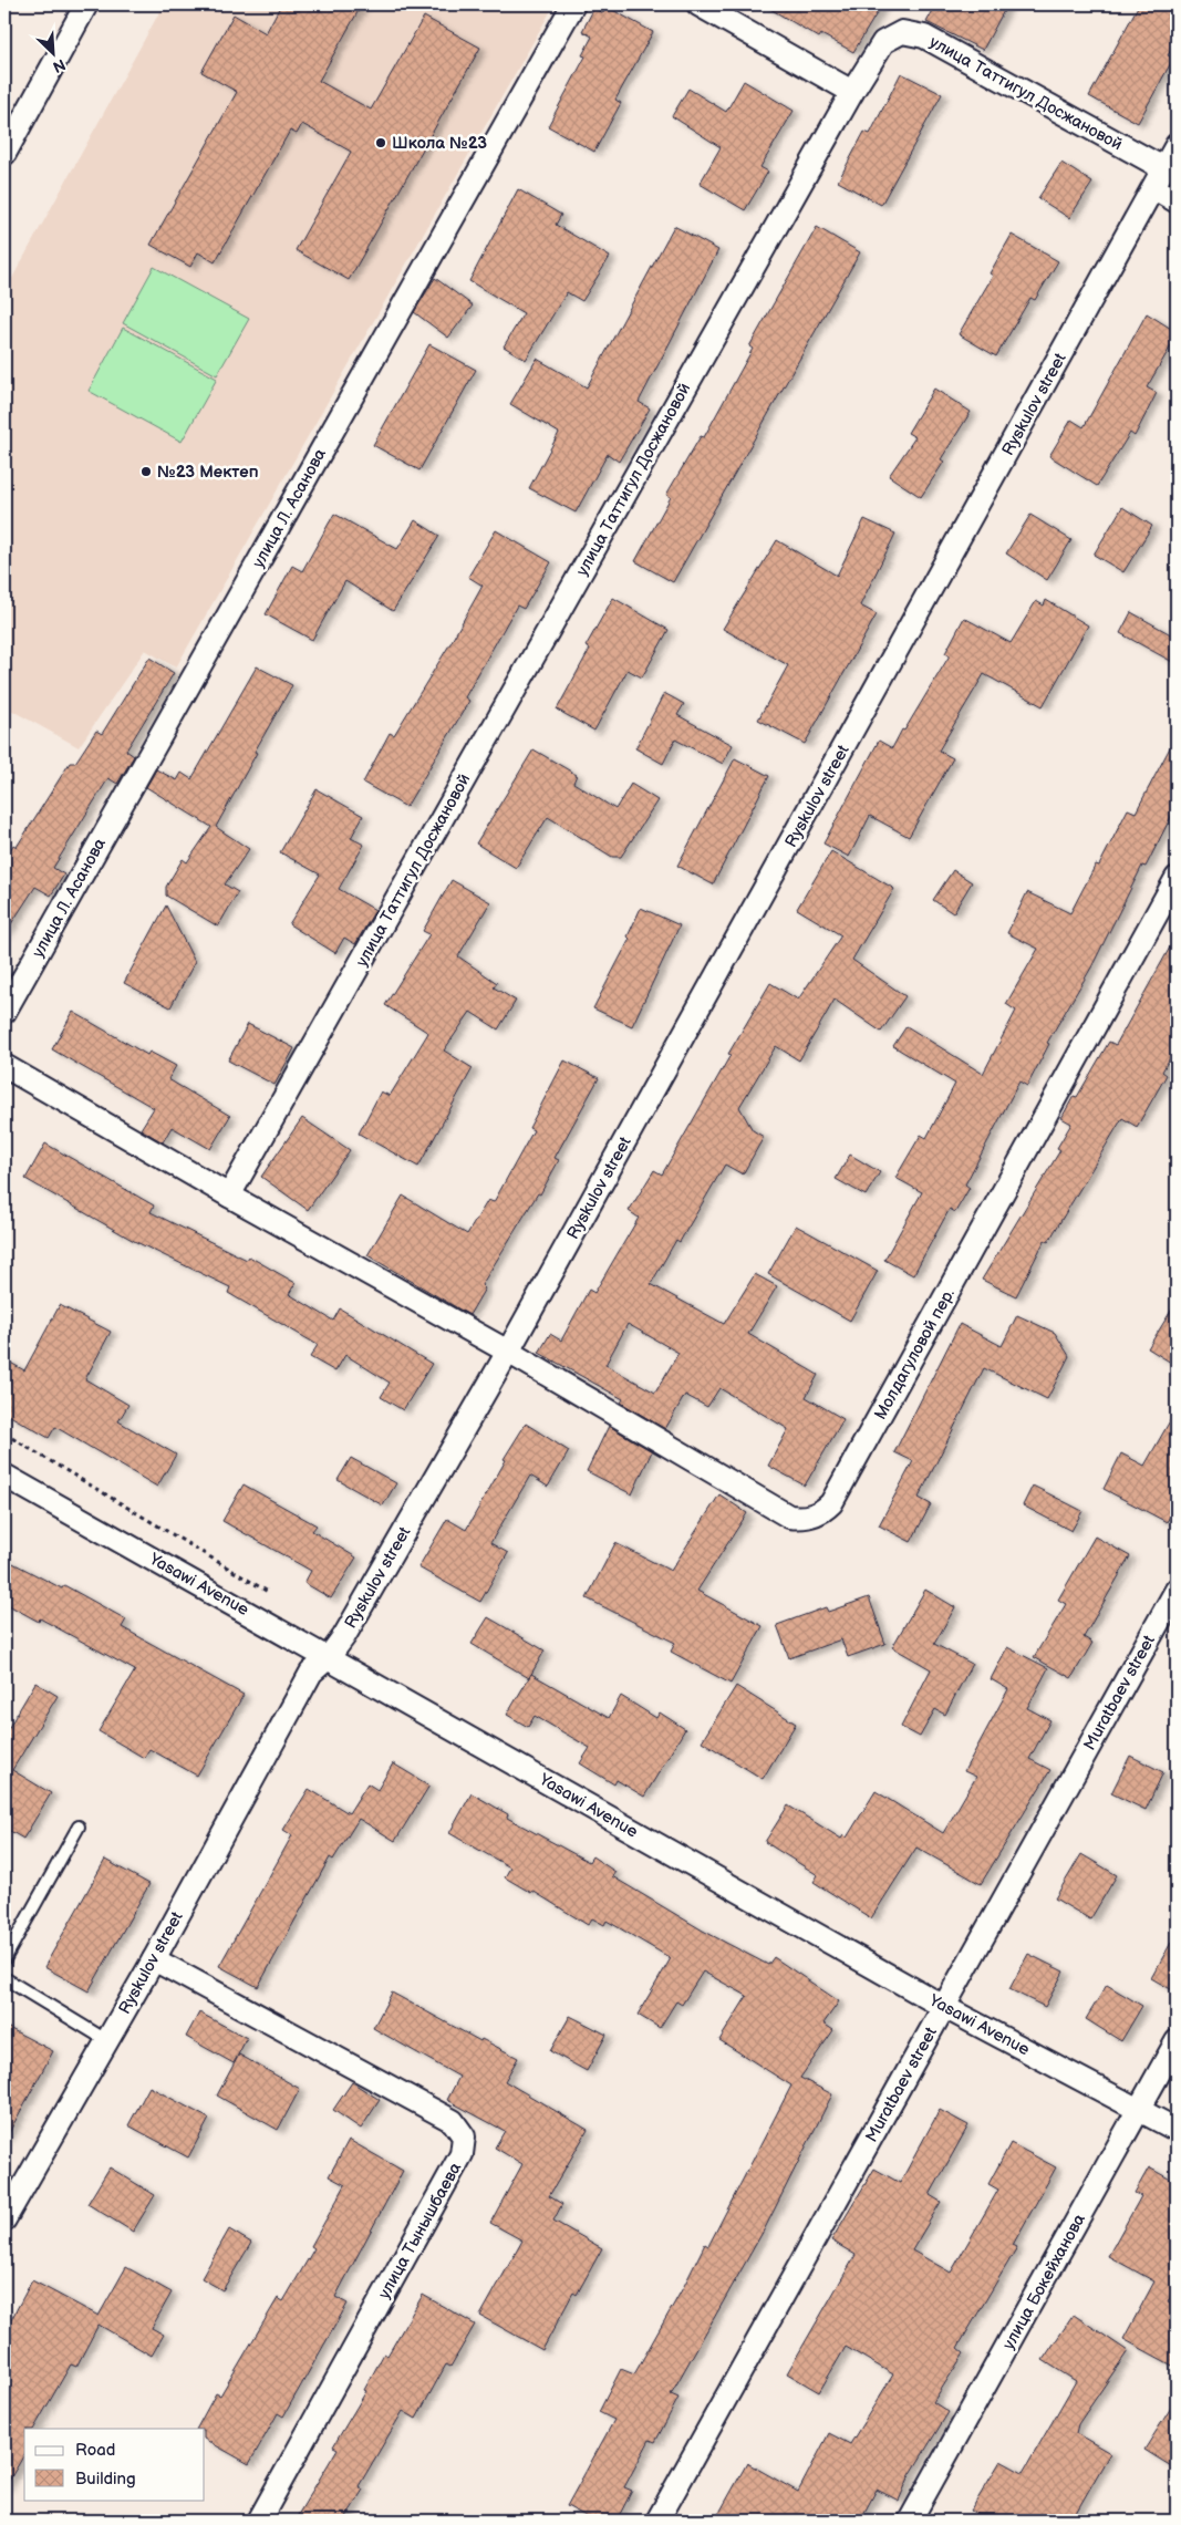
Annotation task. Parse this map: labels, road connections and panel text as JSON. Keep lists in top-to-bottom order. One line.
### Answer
{"streets":{"street":["улица Таттигул Досжановой","Ryskulov street","улица Л. Асанова","Молдагуловой пер.","Yasawi Avenue","Muratbaev street","улица Тынышбаева","улица Бокейханова"]},"crossings":[["улица Таттигул Досжановой","Ryskulov street"],["Ryskulov street","Молдагуловой пер."],["Ryskulov street","Yasawi Avenue"],["Ryskulov street","улица Тынышбаева"],["Yasawi Avenue","Muratbaev street"],["Yasawi Avenue","улица Бокейханова"]],"places":["Школа №23","№23 Мектеп"],"legend":["Road","Building"],"north":"bottom right"}
